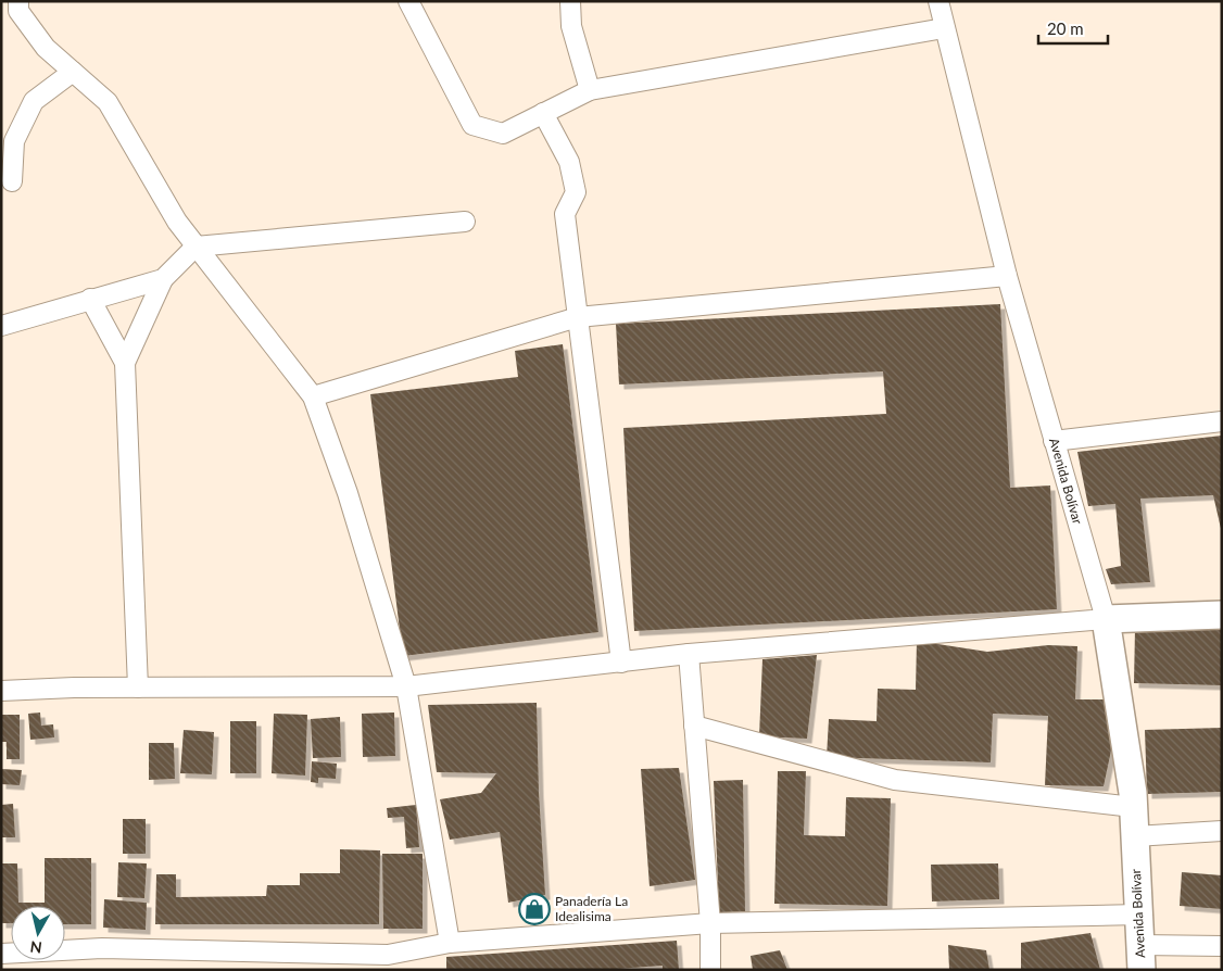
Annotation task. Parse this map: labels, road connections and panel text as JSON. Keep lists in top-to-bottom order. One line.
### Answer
{"streets":{"street":["Avenida Bolívar"]},"places":{"shop":["Panadería La Idealisima"]},"scale_bar":"20 m","north":"bottom"}
